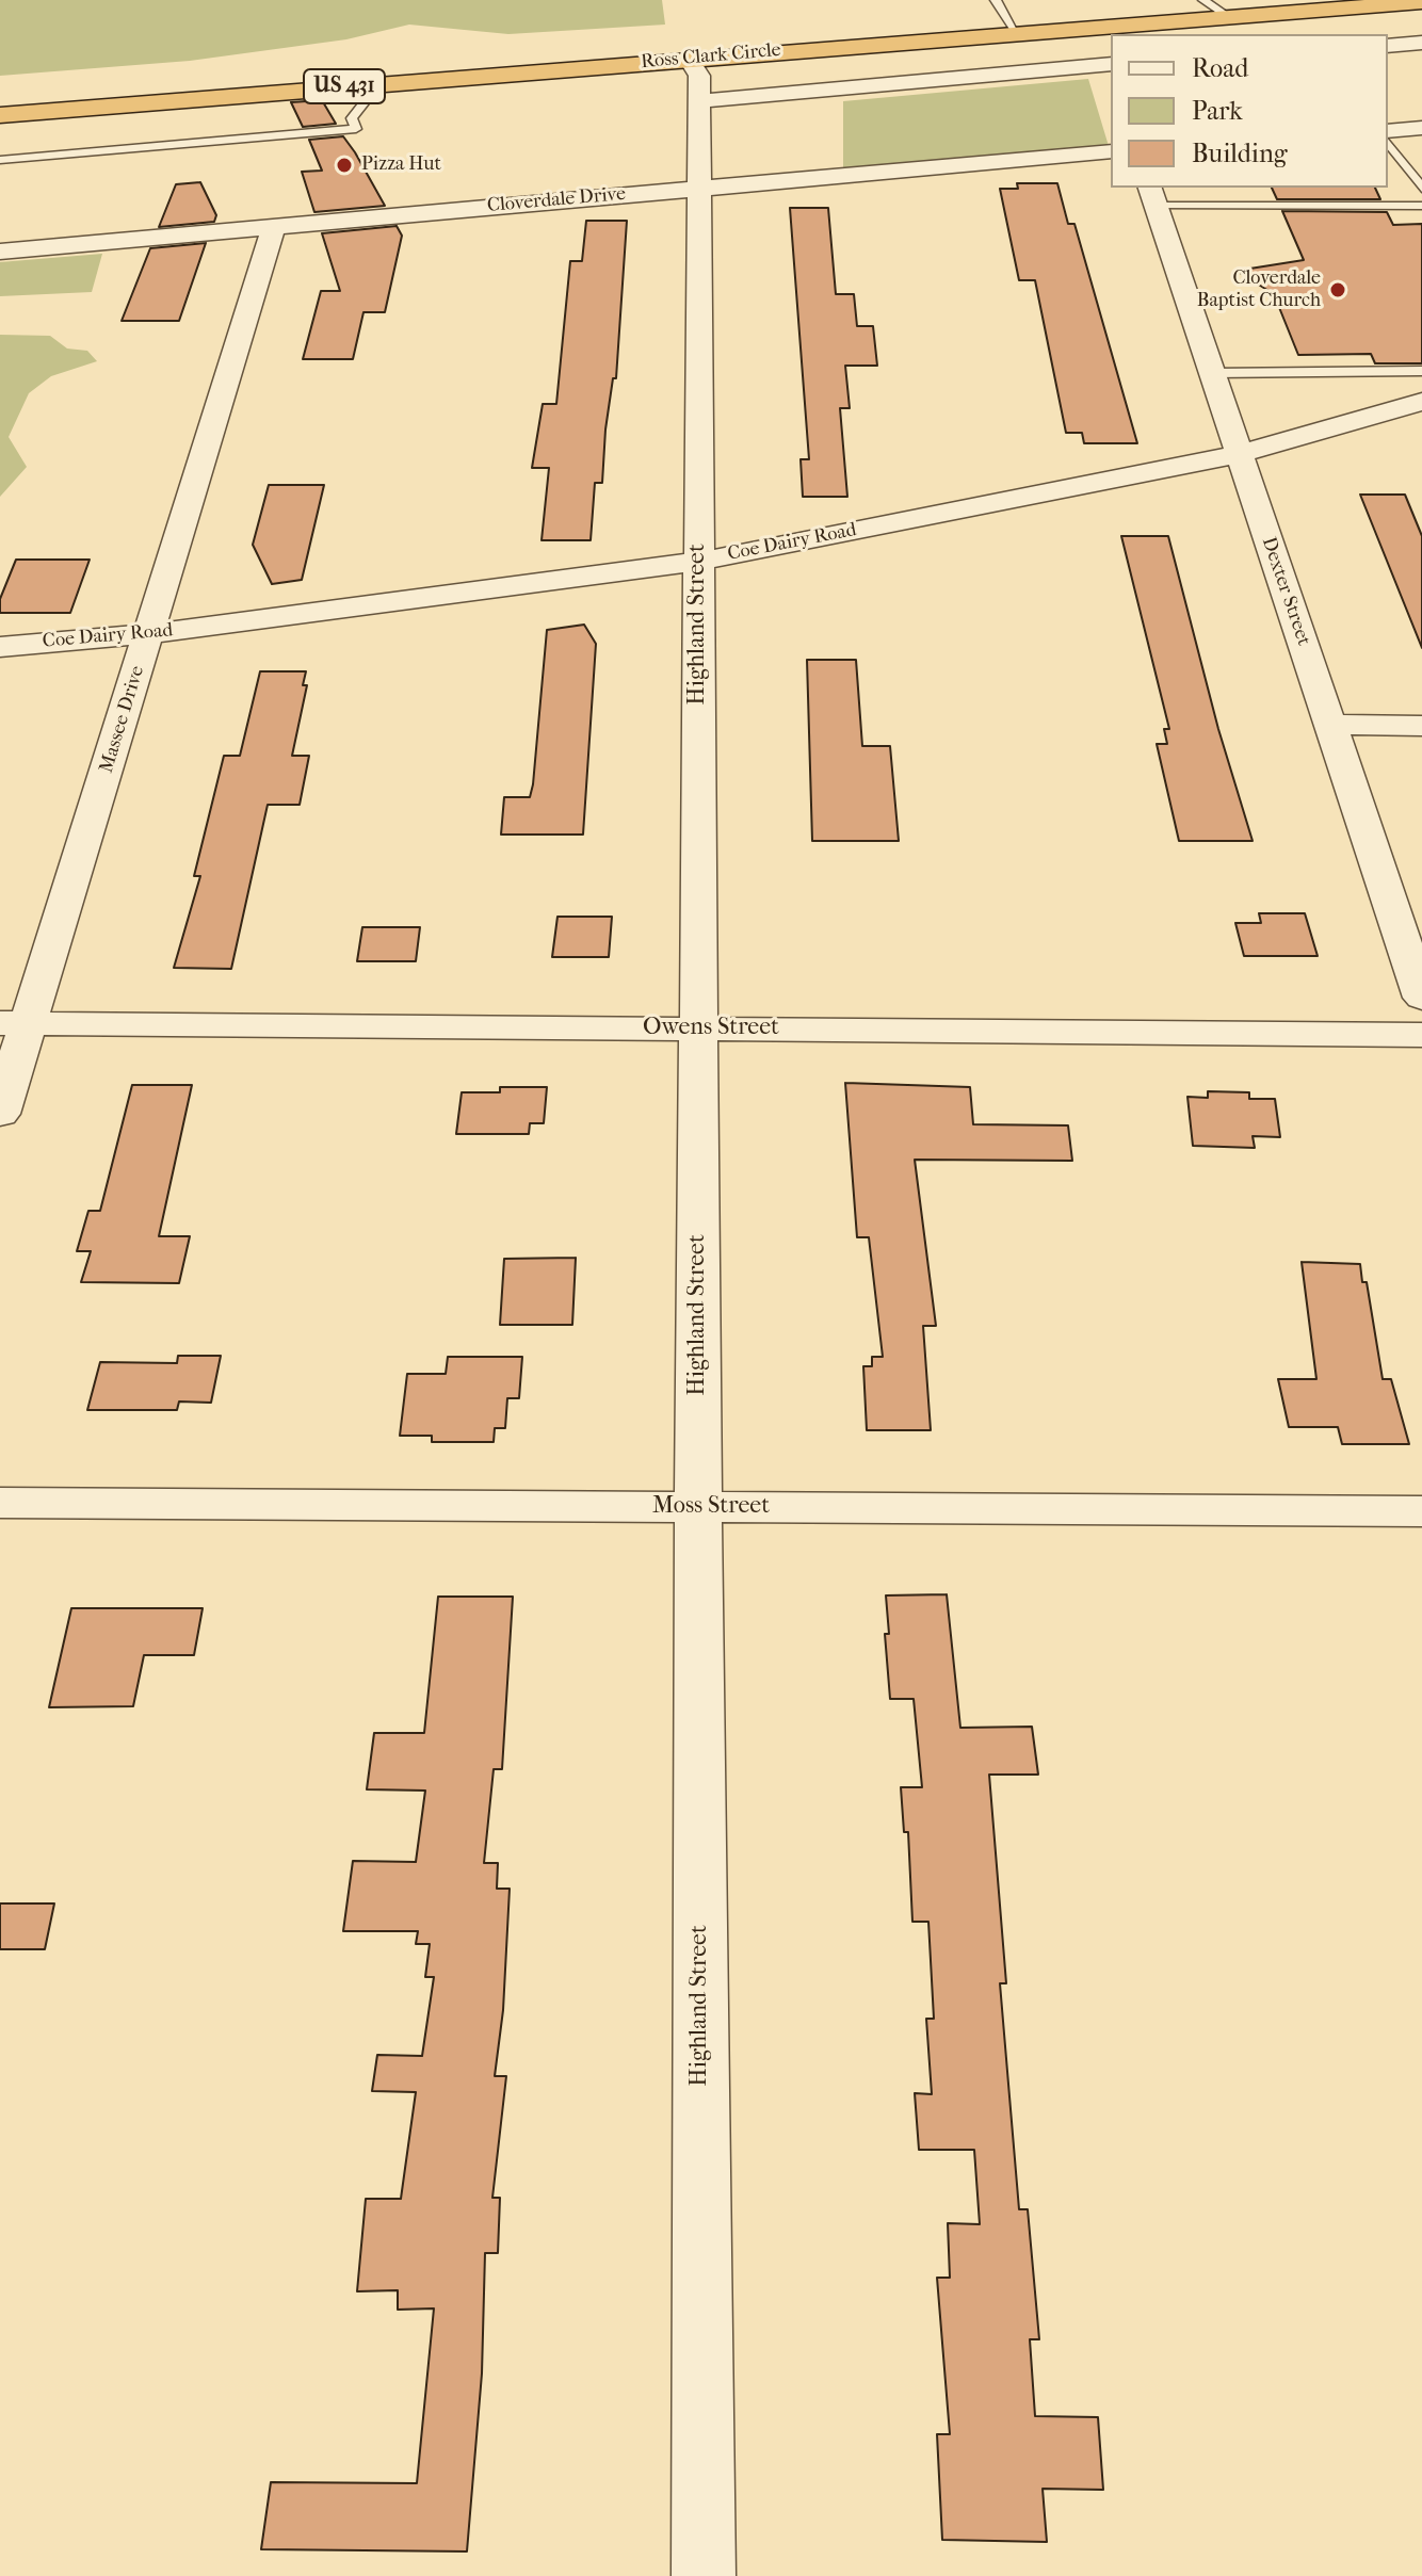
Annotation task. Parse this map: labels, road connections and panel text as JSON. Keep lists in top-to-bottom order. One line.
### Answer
{"streets":{"highway":["Ross Clark Circle","US 431"],"street":["Cloverdale Drive","Coe Dairy Road","Dexter Street","Highland Street","Massee Drive","Owens Street","Moss Street"]},"crossings":[["Ross Clark Circle","Highland Street"],["Cloverdale Drive","Highland Street"],["Cloverdale Drive","Massee Drive"],["Coe Dairy Road","Dexter Street"],["Coe Dairy Road","Highland Street"],["Coe Dairy Road","Massee Drive"],["Highland Street","Owens Street"],["Highland Street","Moss Street"],["Massee Drive","Owens Street"]],"places":["Pizza Hut","Cloverdale Baptist Church"],"legend":["Road","Park","Building"]}
